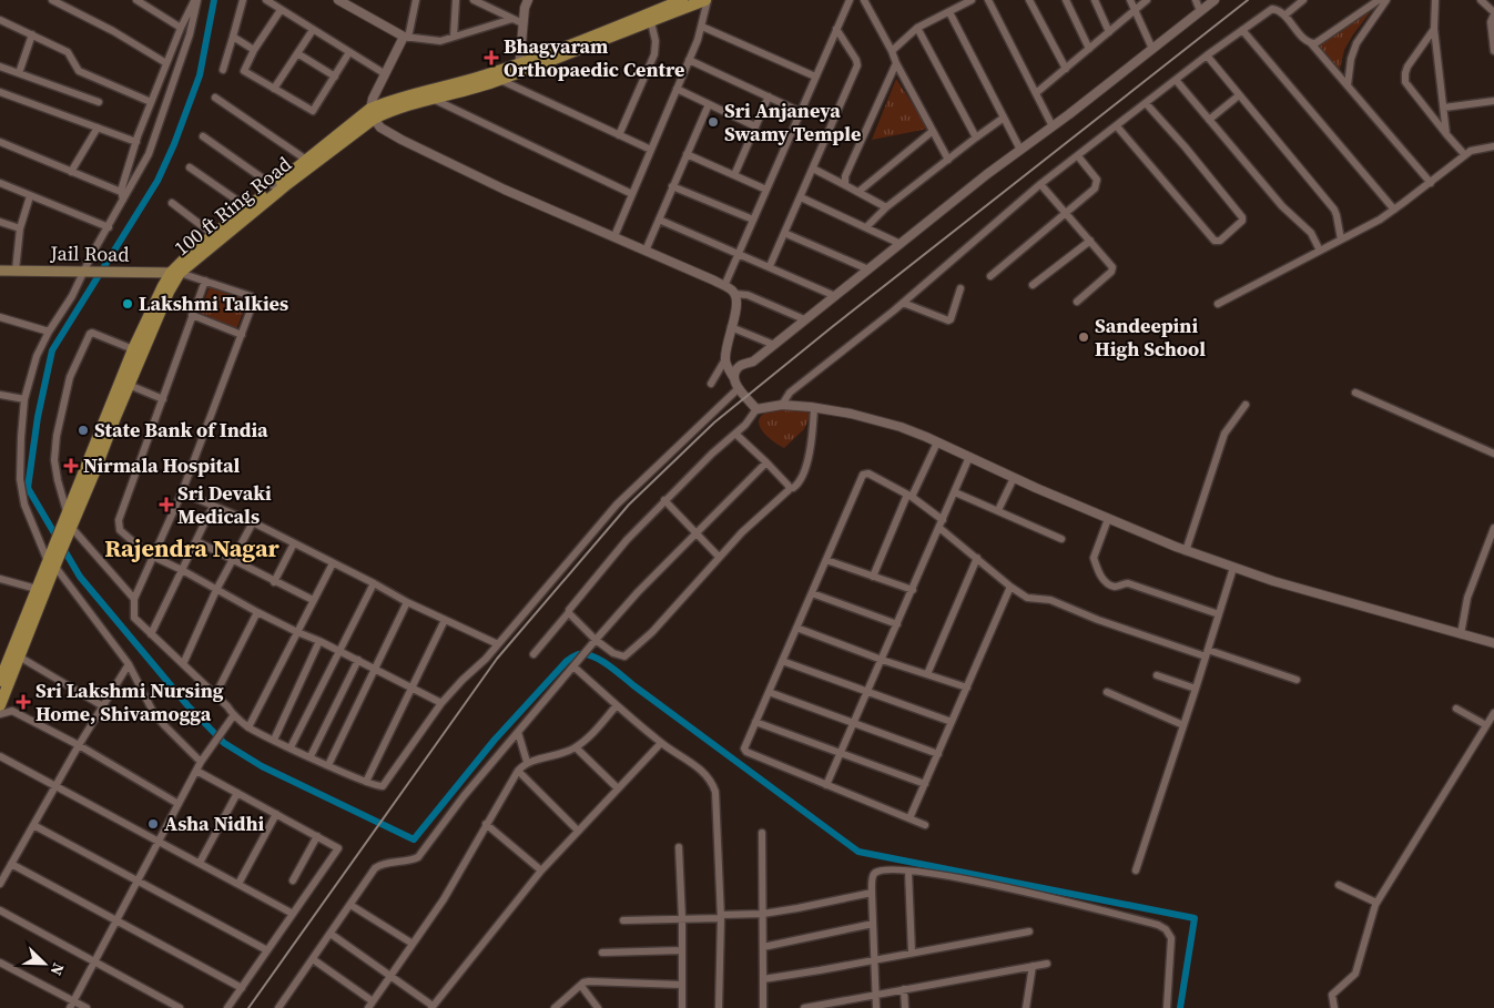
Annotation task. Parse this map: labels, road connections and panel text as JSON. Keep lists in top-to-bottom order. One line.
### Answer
{"streets":{"main road":["100 ft Ring Road","Jail Road"]},"crossings":[["100 ft Ring Road","Jail Road"]],"districts":["Rajendra Nagar"],"places":{"health":["Bhagyaram Orthopaedic Centre","Nirmala Hospital","Sri Devaki Medicals","Sri Lakshmi Nursing Home, Shivamogga"],"other":["Sri Anjaneya Swamy Temple","Lakshmi Talkies","Sandeepini High School","State Bank of India","Asha Nidhi"]},"north":"bottom right"}
